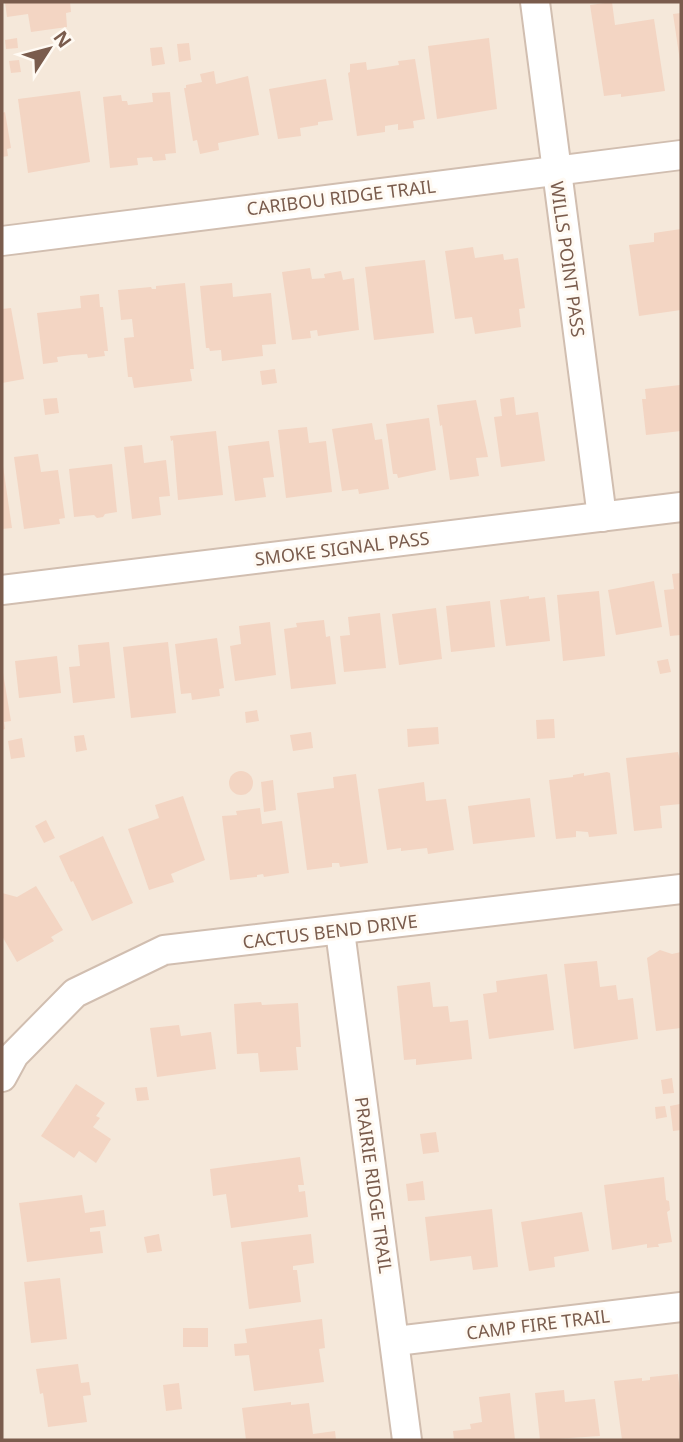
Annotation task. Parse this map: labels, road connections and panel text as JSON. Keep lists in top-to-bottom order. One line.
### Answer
{"streets":{"street":["CARIBOU RIDGE TRAIL","WILLS POINT PASS","SMOKE SIGNAL PASS","CACTUS BEND DRIVE","PRAIRIE RIDGE TRAIL","CAMP FIRE TRAIL"]},"crossings":[["CARIBOU RIDGE TRAIL","WILLS POINT PASS"],["WILLS POINT PASS","SMOKE SIGNAL PASS"],["CACTUS BEND DRIVE","PRAIRIE RIDGE TRAIL"],["PRAIRIE RIDGE TRAIL","CAMP FIRE TRAIL"]],"north":"top right"}
